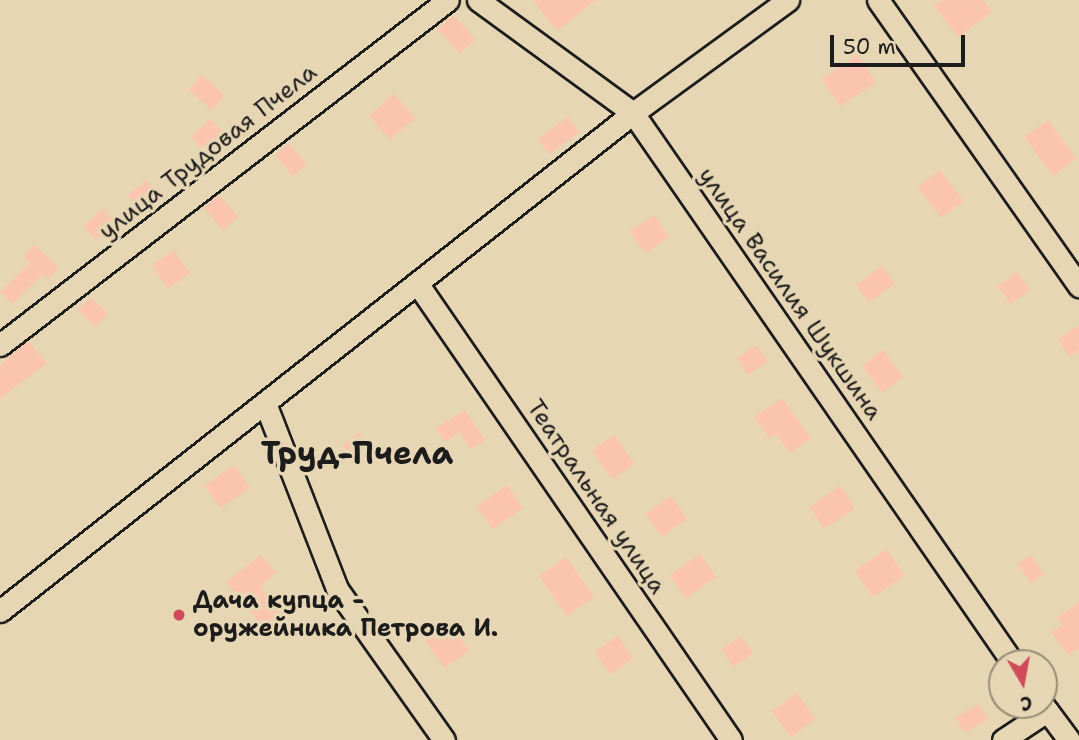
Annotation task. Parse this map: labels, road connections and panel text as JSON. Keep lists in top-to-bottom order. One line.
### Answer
{"streets":{"street":["улица Трудовая Пчела","улица Василия Шукшина","Театральная улица"]},"districts":["Труд-Пчела"],"places":["Дача купца - оружейника Петрова И."],"scale_bar":"50 m","north":"bottom"}
